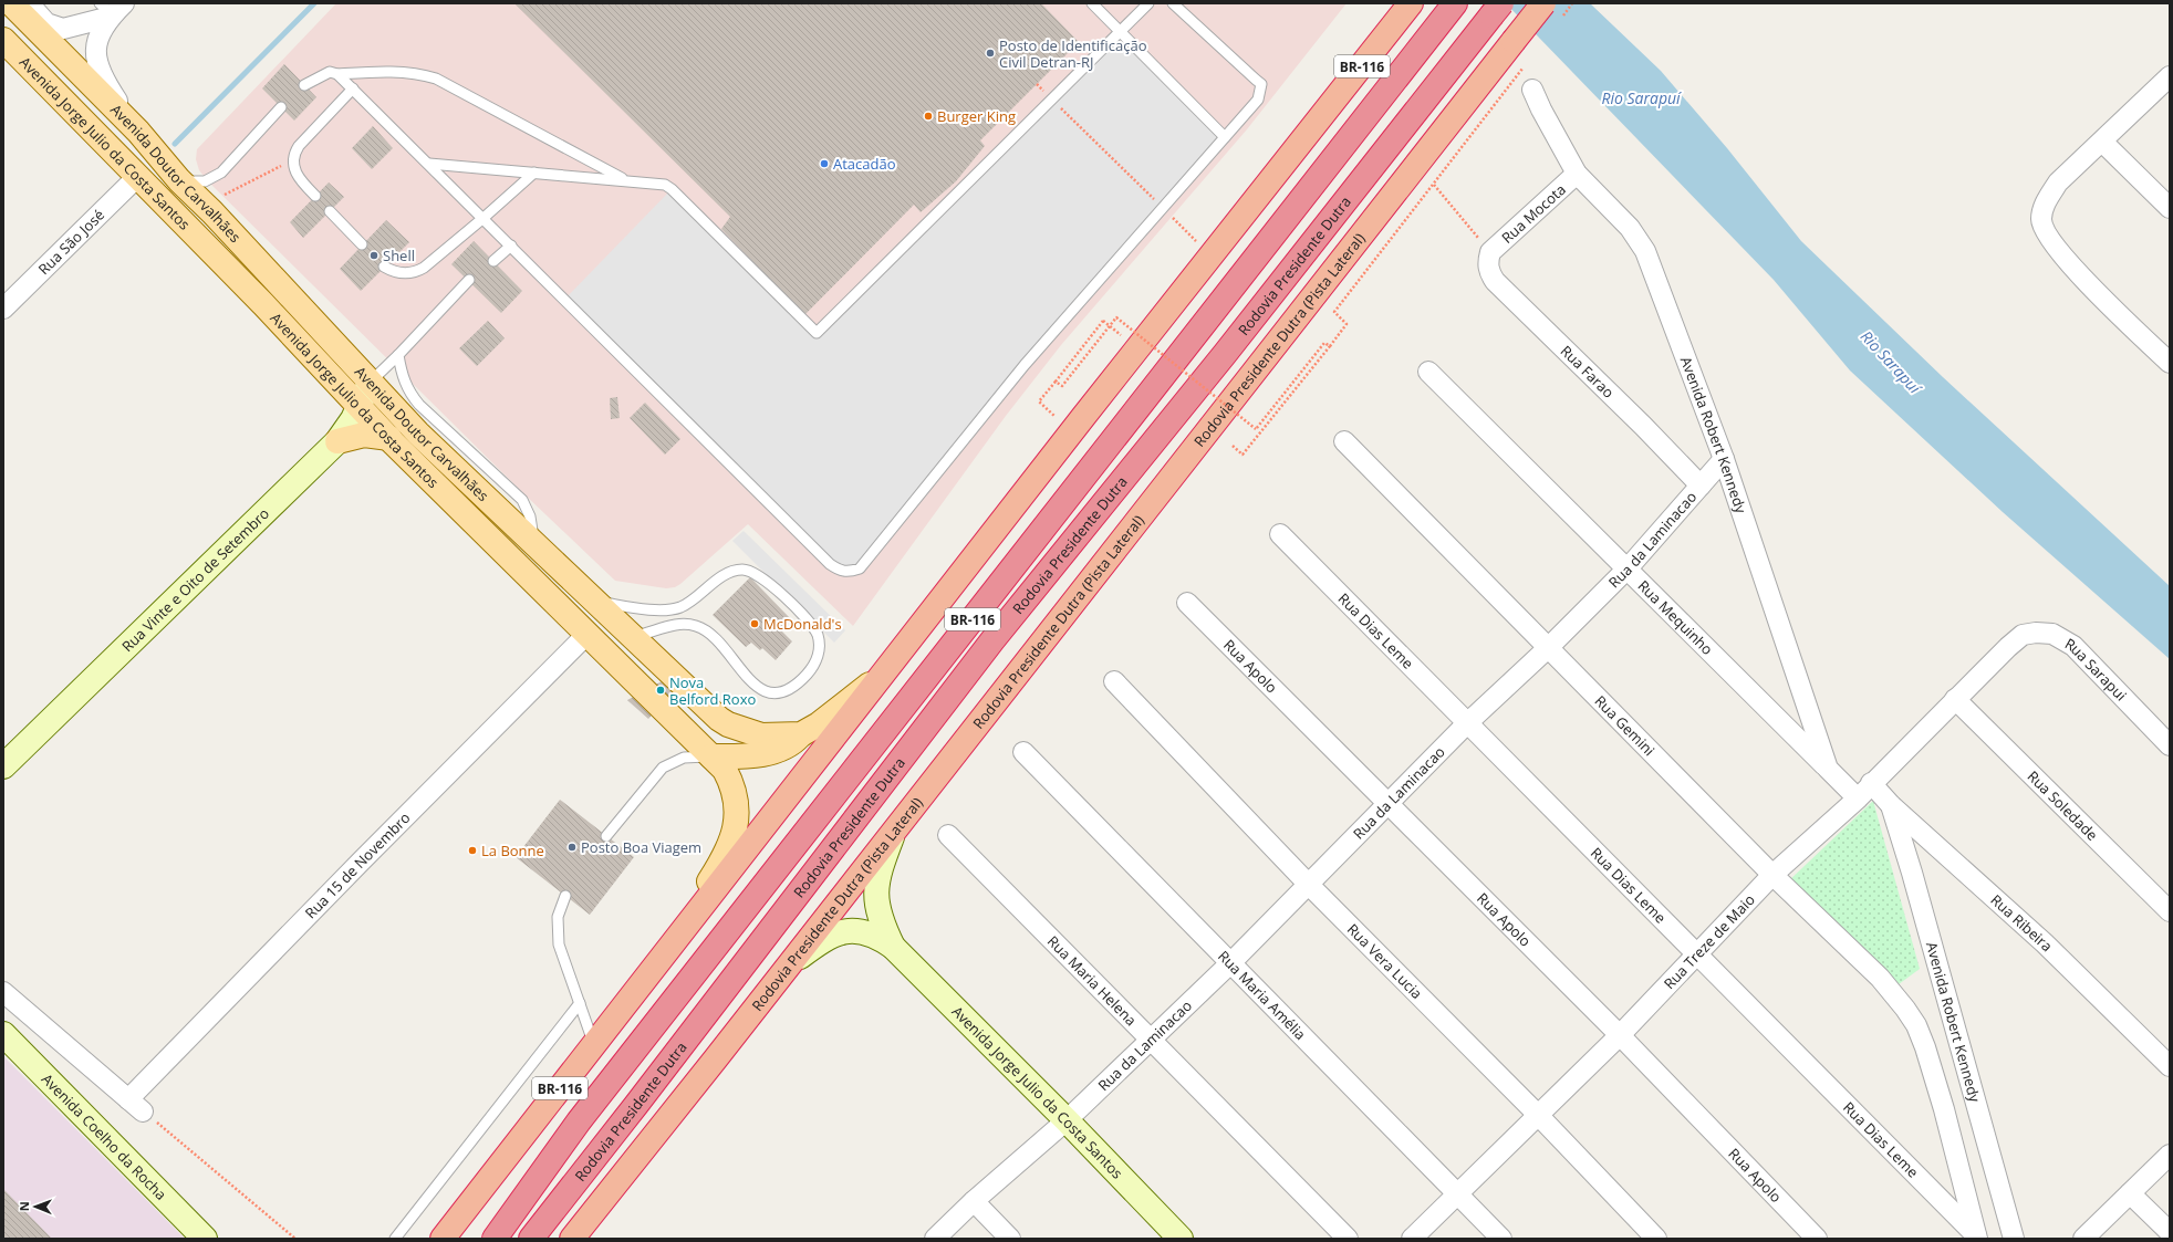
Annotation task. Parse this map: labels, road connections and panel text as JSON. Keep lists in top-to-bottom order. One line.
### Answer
{"streets":{"highway":["BR-116","Rodovia Presidente Dutra","Rodovia Presidente Dutra (Pista Lateral)"],"main road":["Avenida Jorge Julio da Costa Santos","Avenida Doutor Carvalhães","Rua Vinte e Oito de Setembro","Avenida Coelho da Rocha"],"street":["Rua Mocota","Rua São José","Rua Farao","Avenida Robert Kennedy","Rua da Laminacao","Rua Mequinho","Rua Dias Leme","Rua Apolo","Rua Sarapui","Rua Gemini","Rua Soledade","Rua 15 de Novembro","Rua Ribeira","Rua Treze de Maio","Rua Vera Lucia","Rua Maria Helena","Rua Maria Amélia"]},"crossings":[["BR-116","Avenida Doutor Carvalhães"],["Avenida Jorge Julio da Costa Santos","Rua São José"],["Avenida Jorge Julio da Costa Santos","Rua da Laminacao"],["Avenida Jorge Julio da Costa Santos","Rua Vinte e Oito de Setembro"],["Avenida Jorge Julio da Costa Santos","Rua 15 de Novembro"],["Avenida Doutor Carvalhães","Rua Vinte e Oito de Setembro"],["Rua Mocota","Rua Farao"],["Rua Mocota","Avenida Robert Kennedy"],["Rua Farao","Rua da Laminacao"],["Avenida Robert Kennedy","Rua da Laminacao"],["Avenida Robert Kennedy","Rua Mequinho"],["Avenida Robert Kennedy","Rua Ribeira"],["Avenida Robert Kennedy","Rua Treze de Maio"],["Rua da Laminacao","Rua Mequinho"],["Rua da Laminacao","Rua Dias Leme"],["Rua da Laminacao","Rua Apolo"],["Rua da Laminacao","Rua Gemini"],["Rua da Laminacao","Rua Vera Lucia"],["Rua da Laminacao","Rua Maria Helena"],["Rua da Laminacao","Rua Maria Amélia"],["Rua Dias Leme","Rua Gemini"],["Rua Dias Leme","Rua Treze de Maio"],["Rua Apolo","Rua Treze de Maio"],["Rua Sarapui","Rua Treze de Maio"],["Rua Gemini","Rua Treze de Maio"],["Rua Soledade","Rua Treze de Maio"],["Rua Ribeira","Rua Treze de Maio"],["Rua Treze de Maio","Rua Vera Lucia"],["Rua Treze de Maio","Rua Maria Amélia"]],"water":["Rio Sarapuí"],"places":["Posto de Identificação Civil Detran-RJ","Burger King","Atacadão","Shell","McDonald's","Nova Belford Roxo","Posto Boa Viagem","La Bonne"],"north":"left"}
